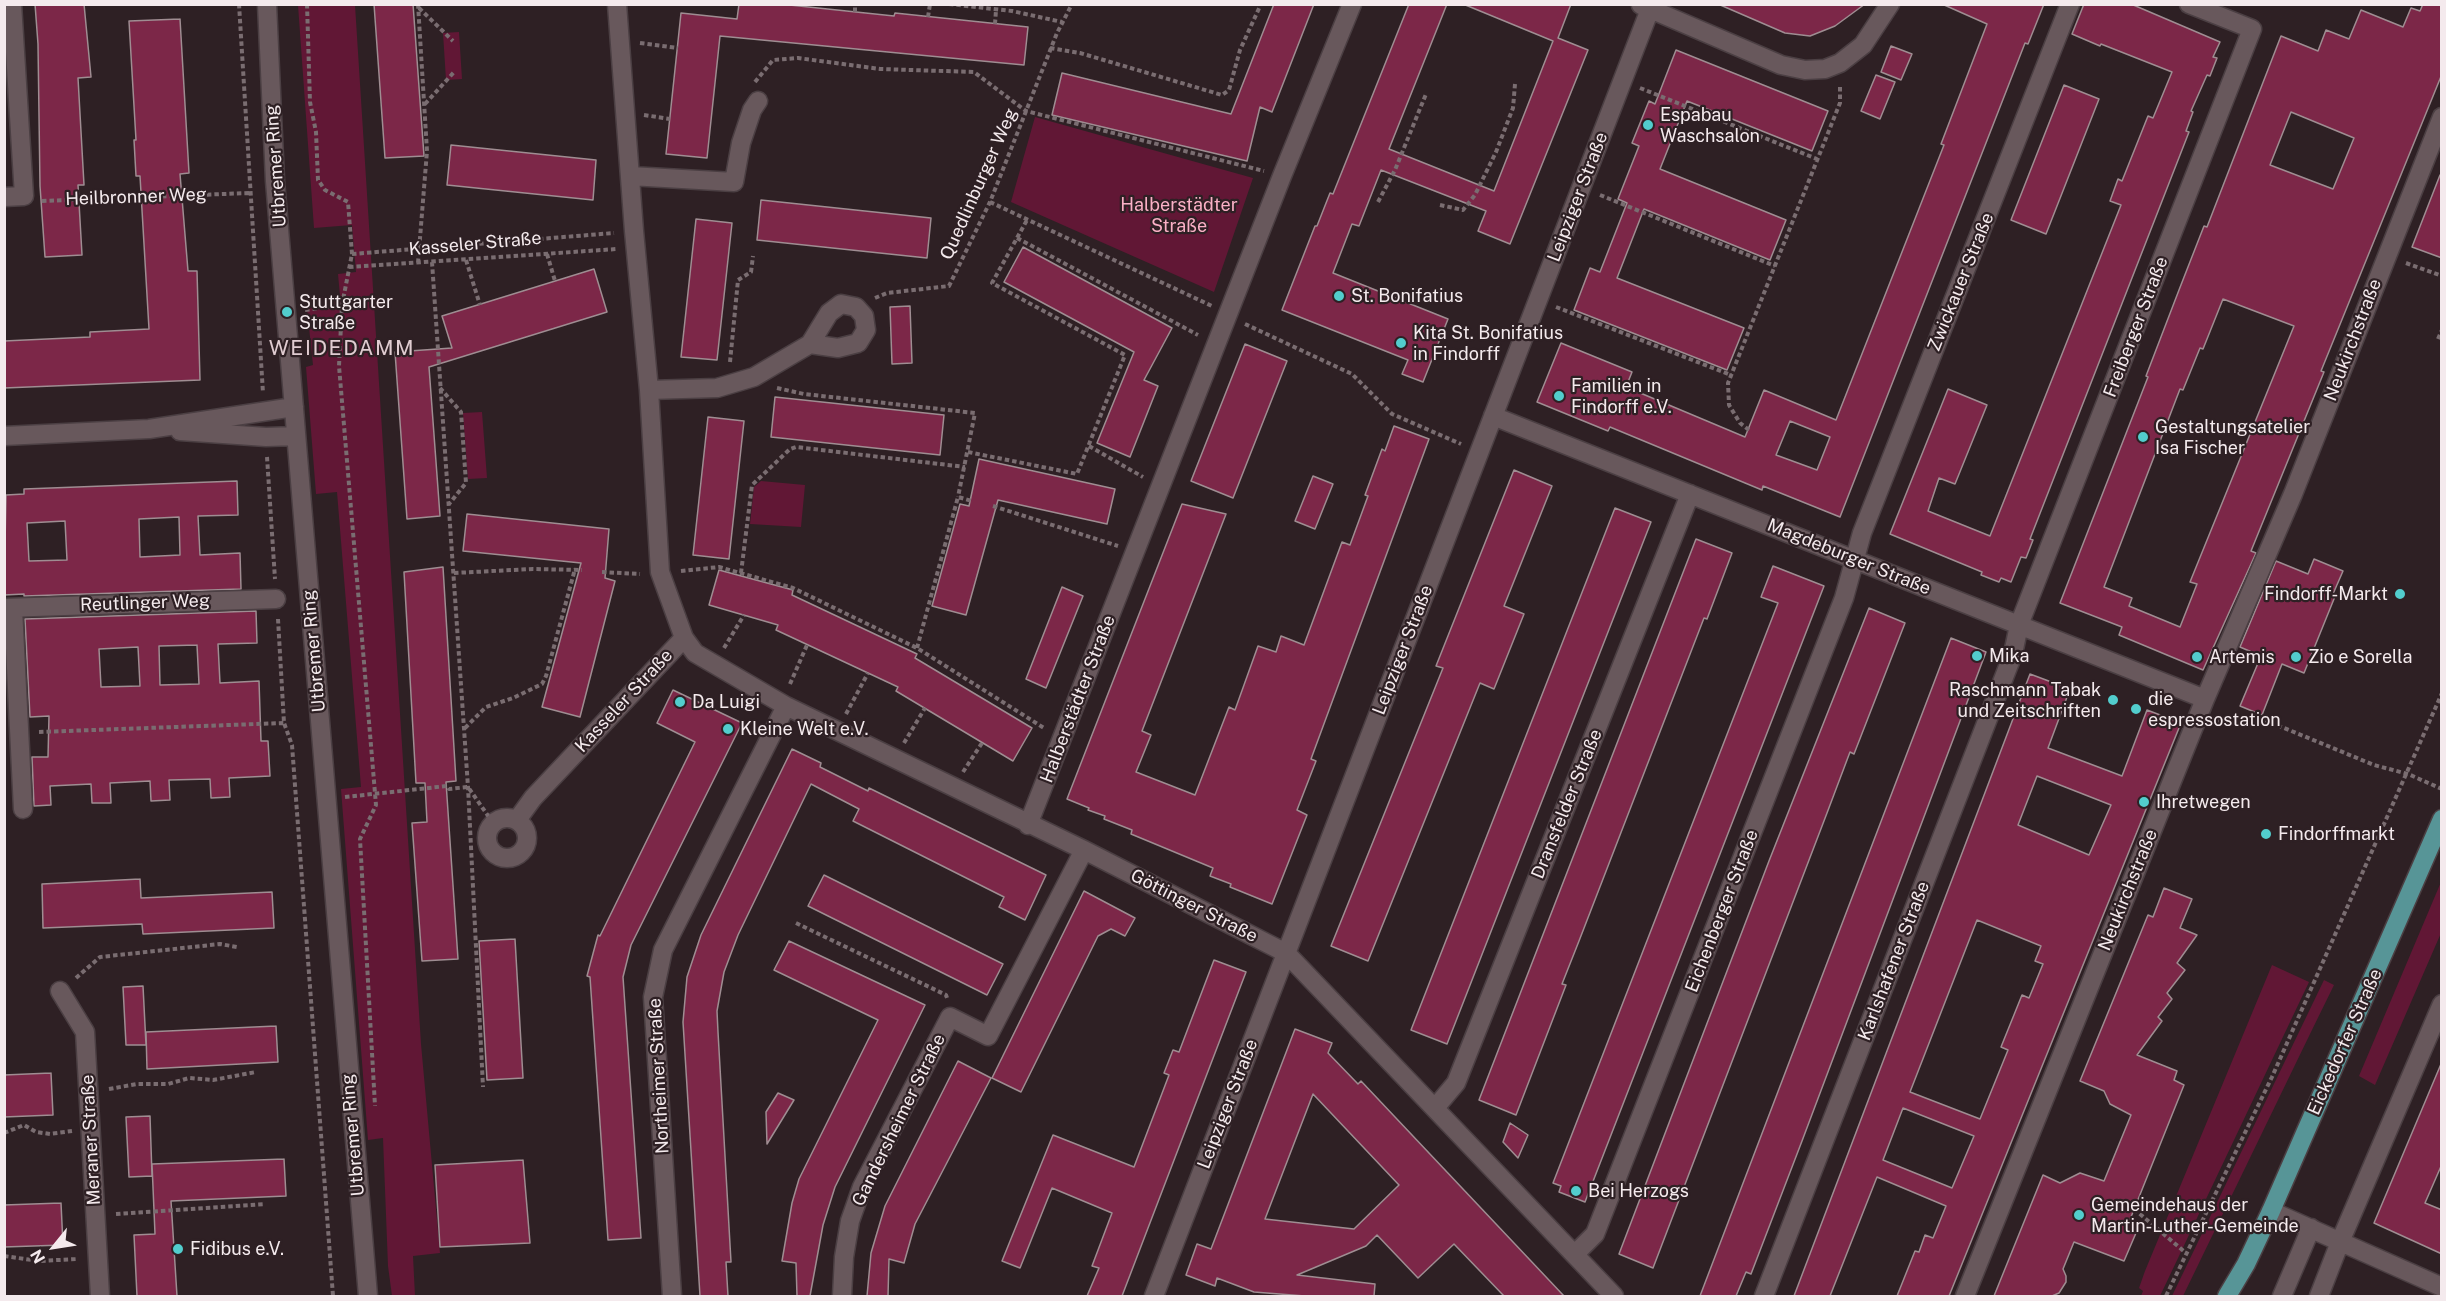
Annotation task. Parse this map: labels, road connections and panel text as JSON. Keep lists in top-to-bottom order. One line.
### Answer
{"streets":{"main road":["Eickedorfer Straße"],"street":["Utbremer Ring","Leipziger Straße","Kasseler Straße","Zwickauer Straße","Freiberger Straße","Neukirchstraße","Magdeburger Straße","Reutlinger Weg","Halberstädter Straße","Dransfelder Straße","Göttinger Straße","Eichenberger Straße","Karlshafener Straße","Northeimer Straße","Gandersheimer Straße","Meraner Straße"],"path":["Quedlinburger Weg","Heilbronner Weg"]},"crossings":[["Leipziger Straße","Magdeburger Straße"],["Leipziger Straße","Göttinger Straße"],["Kasseler Straße","Göttinger Straße"],["Zwickauer Straße","Magdeburger Straße"],["Zwickauer Straße","Eichenberger Straße"],["Freiberger Straße","Magdeburger Straße"],["Freiberger Straße","Karlshafener Straße"],["Neukirchstraße","Magdeburger Straße"],["Magdeburger Straße","Dransfelder Straße"],["Magdeburger Straße","Eichenberger Straße"],["Magdeburger Straße","Karlshafener Straße"],["Halberstädter Straße","Göttinger Straße"],["Dransfelder Straße","Göttinger Straße"],["Göttinger Straße","Eichenberger Straße"],["Göttinger Straße","Northeimer Straße"],["Göttinger Straße","Gandersheimer Straße"]],"districts":["WEIDEDAMM"],"parks":["Halberstädter Straße"],"places":["Espabau Waschsalon","St. Bonifatius","Stuttgarter Straße","Kita St. Bonifatius in Findorff","Familien in Findorff e.V.","Gestaltungsatelier Isa Fischer","Findorff-Markt","Mika","Artemis","Zio e Sorella","Raschmann Tabak und Zeitschriften","Da Luigi","die espressostation","Kleine Welt e.V.","Ihretwegen","Findorffmarkt","Bei Herzogs","Gemeindehaus der Martin-Luther-Gemeinde","Fidibus e.V."],"north":"bottom left"}
